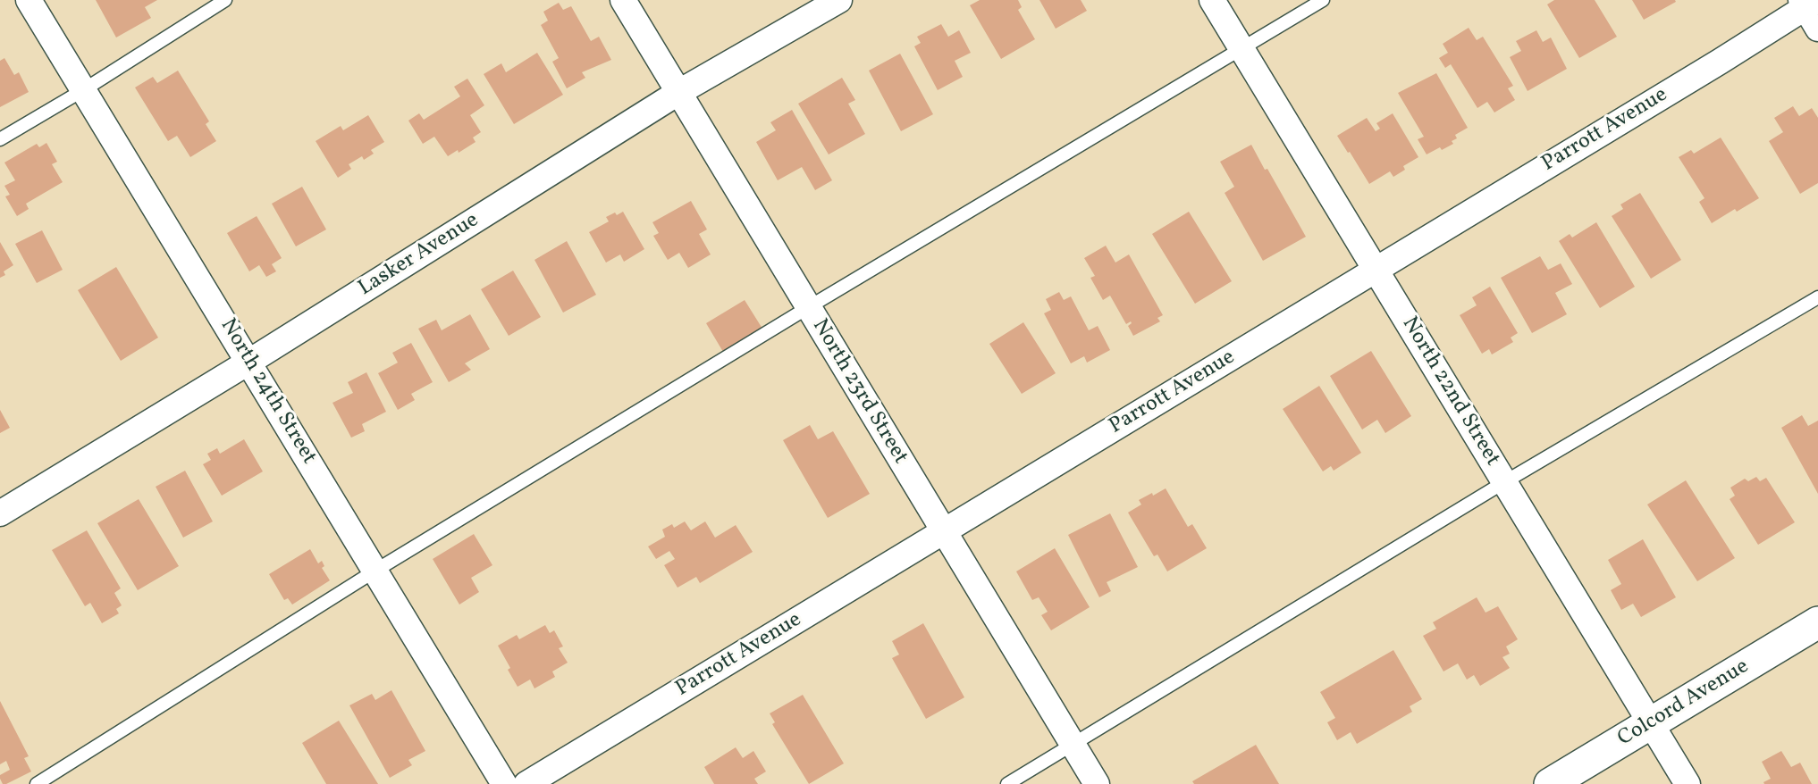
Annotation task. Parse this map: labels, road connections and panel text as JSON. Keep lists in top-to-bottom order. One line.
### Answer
{"streets":{"street":["Parrott Avenue","Lasker Avenue","North 24th Street","North 23rd Street","North 22nd Street","Colcord Avenue"]},"crossings":[["Parrott Avenue","North 23rd Street"],["Parrott Avenue","North 22nd Street"],["Lasker Avenue","North 24th Street"],["Lasker Avenue","North 23rd Street"],["North 22nd Street","Colcord Avenue"]]}
